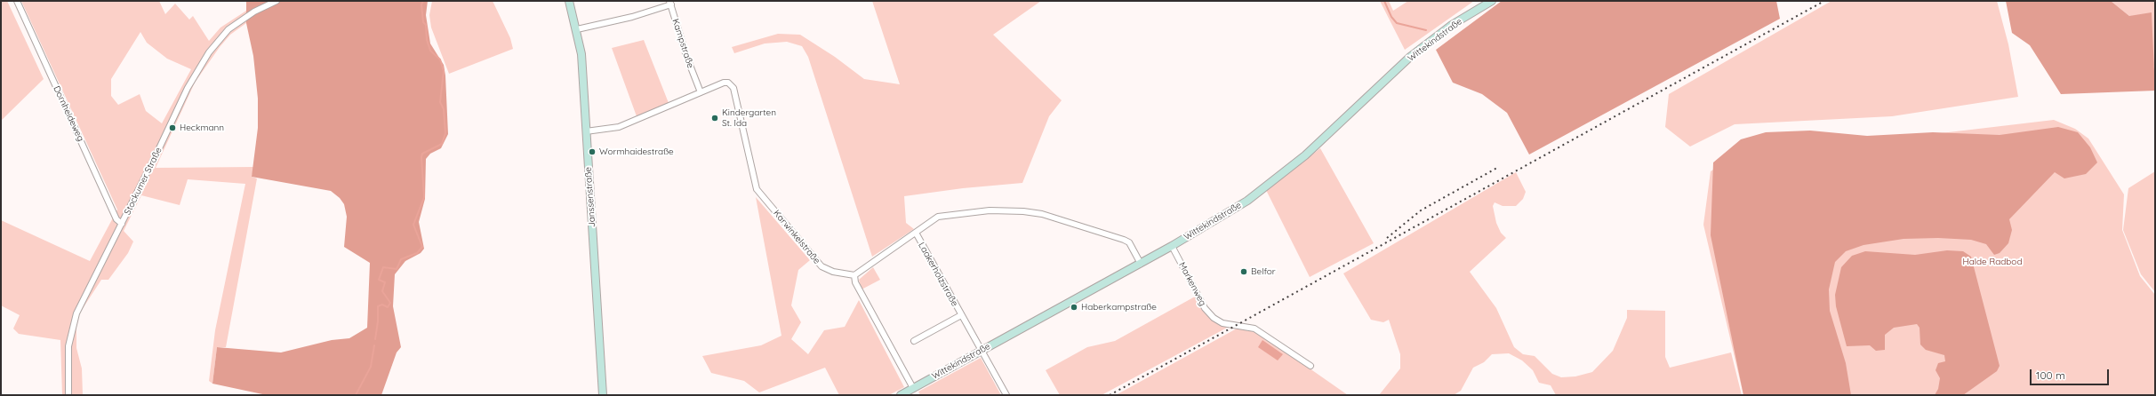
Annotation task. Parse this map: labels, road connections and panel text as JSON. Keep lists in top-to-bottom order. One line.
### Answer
{"streets":{"main road":["Wittekindstraße","Janssenstraße"],"street":["Kampstraße","Dornheideweg","Stockumer Straße","Karwinkelstraße","Laakerholzstraße","Markenweg"]},"crossings":[["Wittekindstraße","Laakerholzstraße"],["Wittekindstraße","Markenweg"],["Kampstraße","Janssenstraße"],["Kampstraße","Karwinkelstraße"],["Dornheideweg","Stockumer Straße"]],"parks":["Halde Radbod"],"places":["Kindergarten St. Ida","Heckmann","Wormhaidestraße","Belfor","Haberkampstraße"],"scale_bar":"100 m"}
